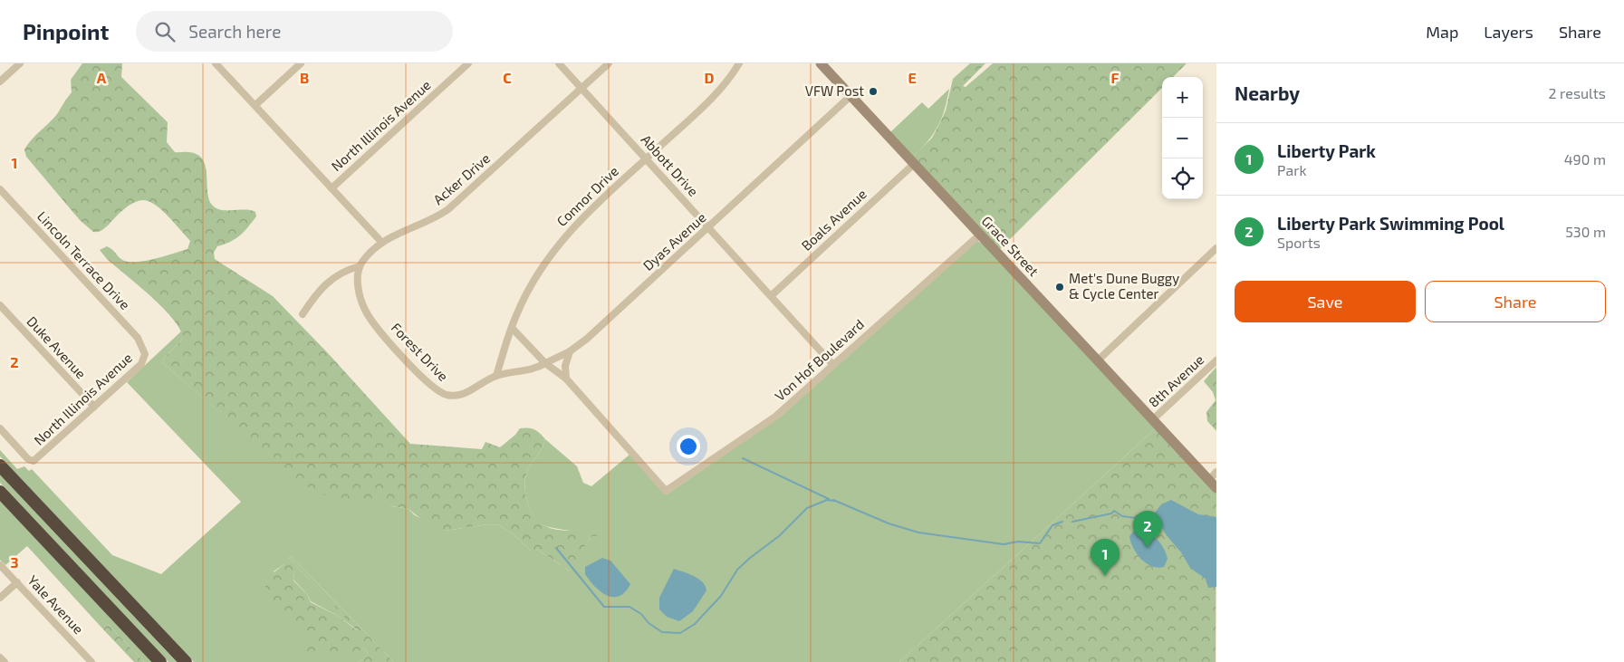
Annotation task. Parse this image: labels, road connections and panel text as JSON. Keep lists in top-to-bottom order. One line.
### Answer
{"streets":{"street":["North Illinois Avenue","Abbott Drive","Acker Drive","Connor Drive","Boals Avenue","Dyas Avenue","Grace Street","Lincoln Terrace Drive","Duke Avenue","Forest Drive","Von Hof Boulevard","8th Avenue","Yale Avenue"]},"crossings":[["North Illinois Avenue","Lincoln Terrace Drive"],["North Illinois Avenue","Duke Avenue"],["Abbott Drive","Acker Drive"],["Abbott Drive","Connor Drive"],["Abbott Drive","Boals Avenue"],["Abbott Drive","Dyas Avenue"],["Abbott Drive","Von Hof Boulevard"],["Acker Drive","Forest Drive"],["Connor Drive","Forest Drive"],["Boals Avenue","Grace Street"],["Dyas Avenue","Grace Street"],["Dyas Avenue","Forest Drive"],["Grace Street","Von Hof Boulevard"],["Grace Street","8th Avenue"]],"places":["VFW Post","Met's Dune Buggy & Cycle Center"],"page":{"header":"Pinpoint","search":"Search here","nav":["Map","Layers","Share"],"heading":["Nearby","2 results"],"map_buttons":["+","−"],"list":[{"mark":"1","name":"Liberty Park","note":"Park","value":"490 m"},{"mark":"2","name":"Liberty Park Swimming Pool","note":"Sports","value":"530 m"}],"buttons":["Save","Share"],"pins":["2","1"]},"grid":{"columns":["A","B","C","D","E","F"],"rows":["1","2","3"]}}
